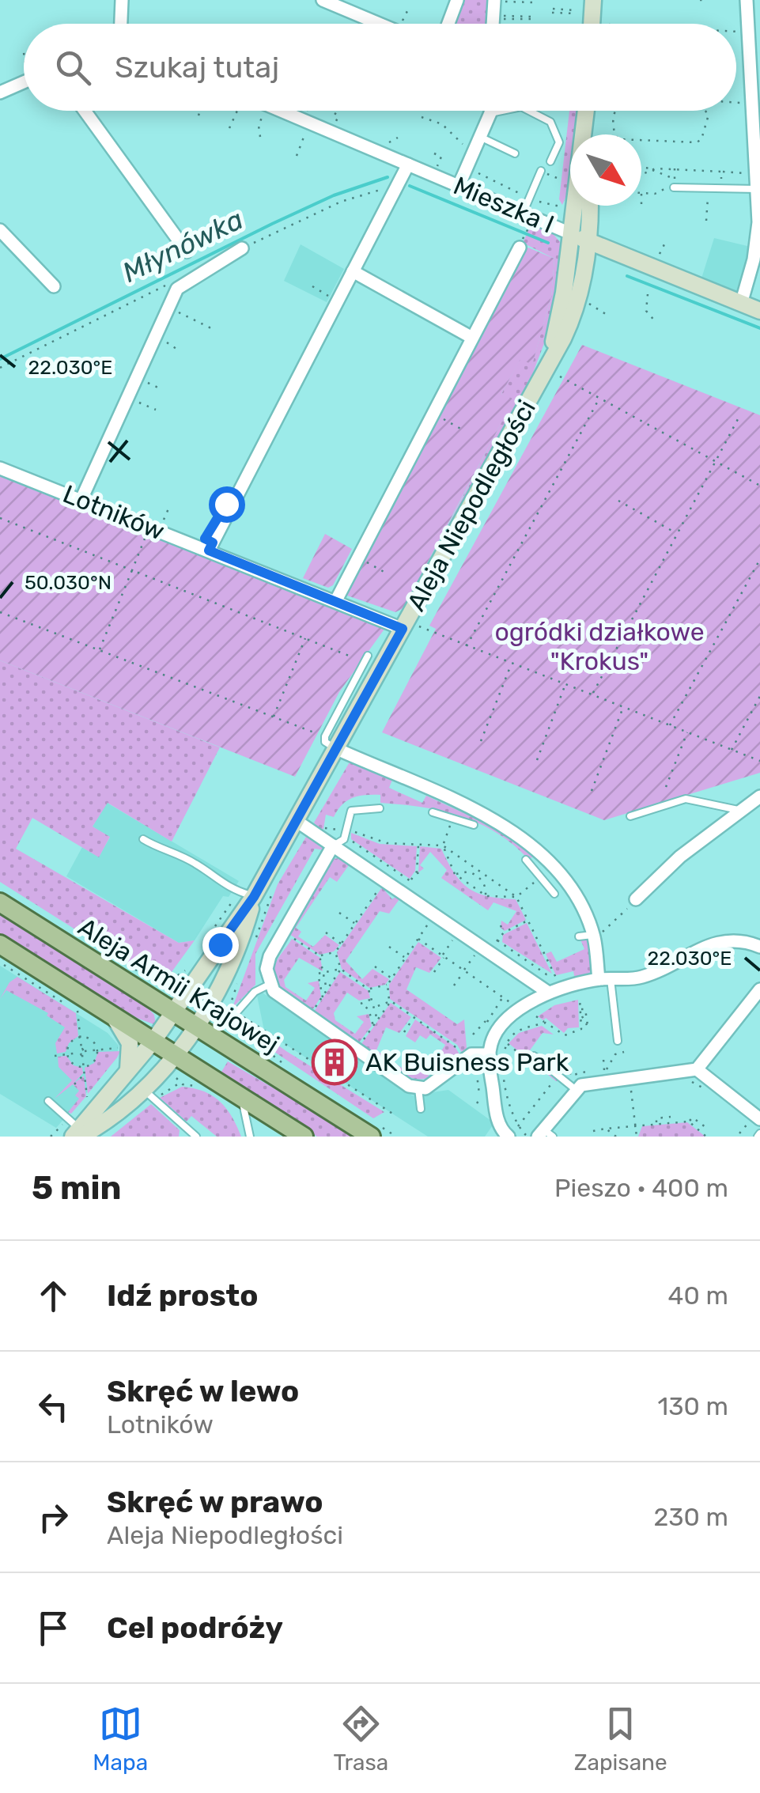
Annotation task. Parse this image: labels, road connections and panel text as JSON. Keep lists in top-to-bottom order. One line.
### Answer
{"streets":{"main road":["Aleja Armii Krajowej"],"street":["Mieszka I","Aleja Niepodległości","Lotników"]},"crossings":[["Mieszka I","Aleja Niepodległości"],["Aleja Niepodległości","Lotników"],["Aleja Niepodległości","Aleja Armii Krajowej"]],"water":["Młynówka"],"parks":["ogródki działkowe \"Krokus\""],"places":{"building":["AK Buisness Park"]},"north":"bottom right","page":{"search":"Szukaj tutaj","heading":["5 min","Pieszo · 400 m"],"list":[["Idź prosto","40 m"],["Skręć w lewo","Lotników","130 m"],["Skręć w prawo","Aleja Niepodległości","230 m"],"Cel podróży"],"nav":["Mapa","Trasa","Zapisane"]},"coordinates":["22.030°E","50.030°N"]}
